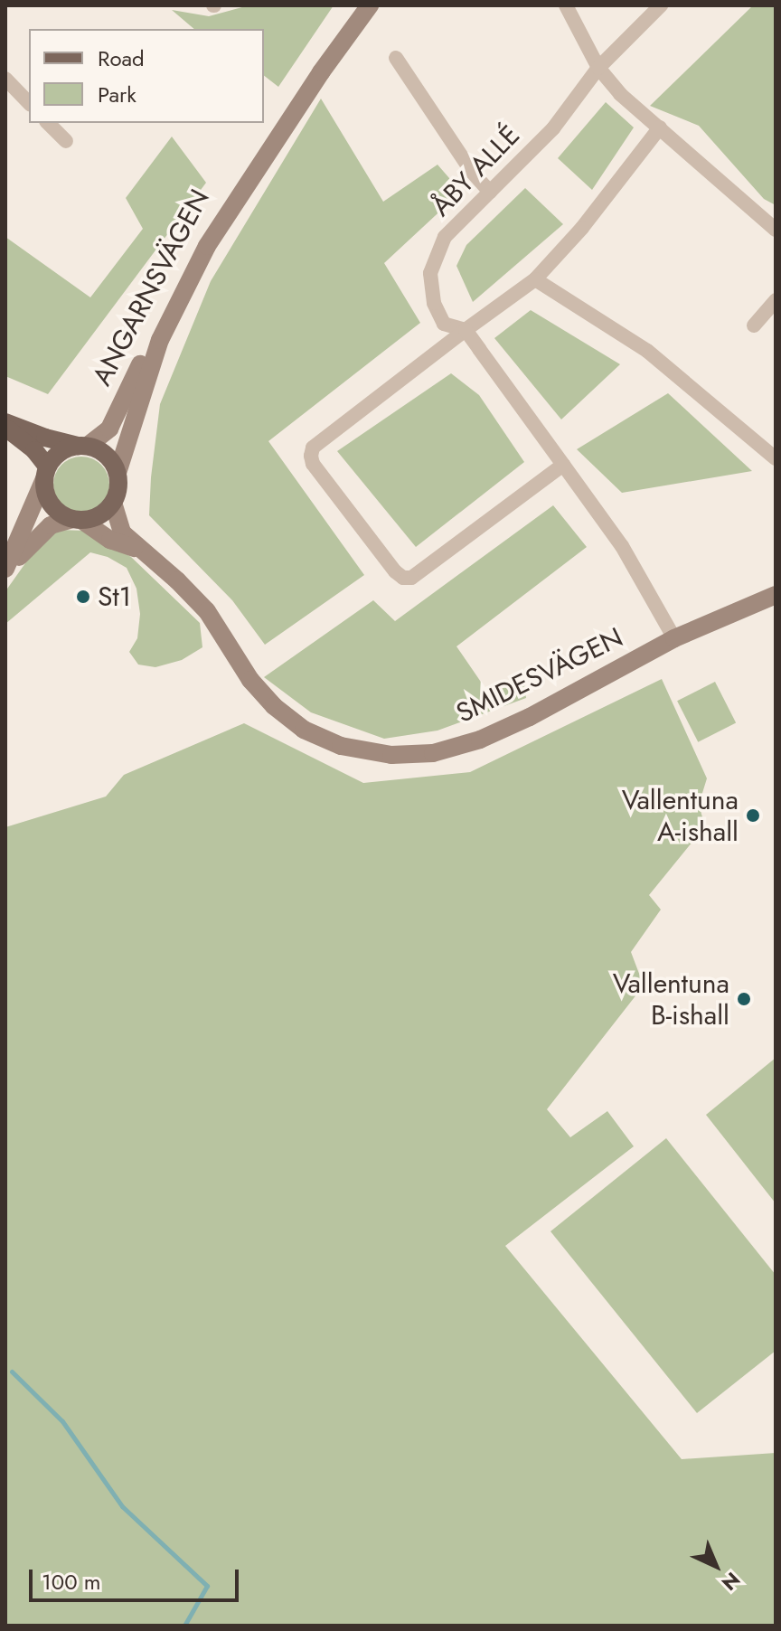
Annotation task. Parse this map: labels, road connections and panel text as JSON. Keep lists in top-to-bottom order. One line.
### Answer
{"streets":{"main road":["ANGARNSVÄGEN","SMIDESVÄGEN"],"street":["ÅBY ALLÉ"]},"crossings":[["ANGARNSVÄGEN","SMIDESVÄGEN"]],"places":["St1","Vallentuna A-ishall","Vallentuna B-ishall"],"legend":["Road","Park"],"scale_bar":"100 m","north":"bottom right"}
